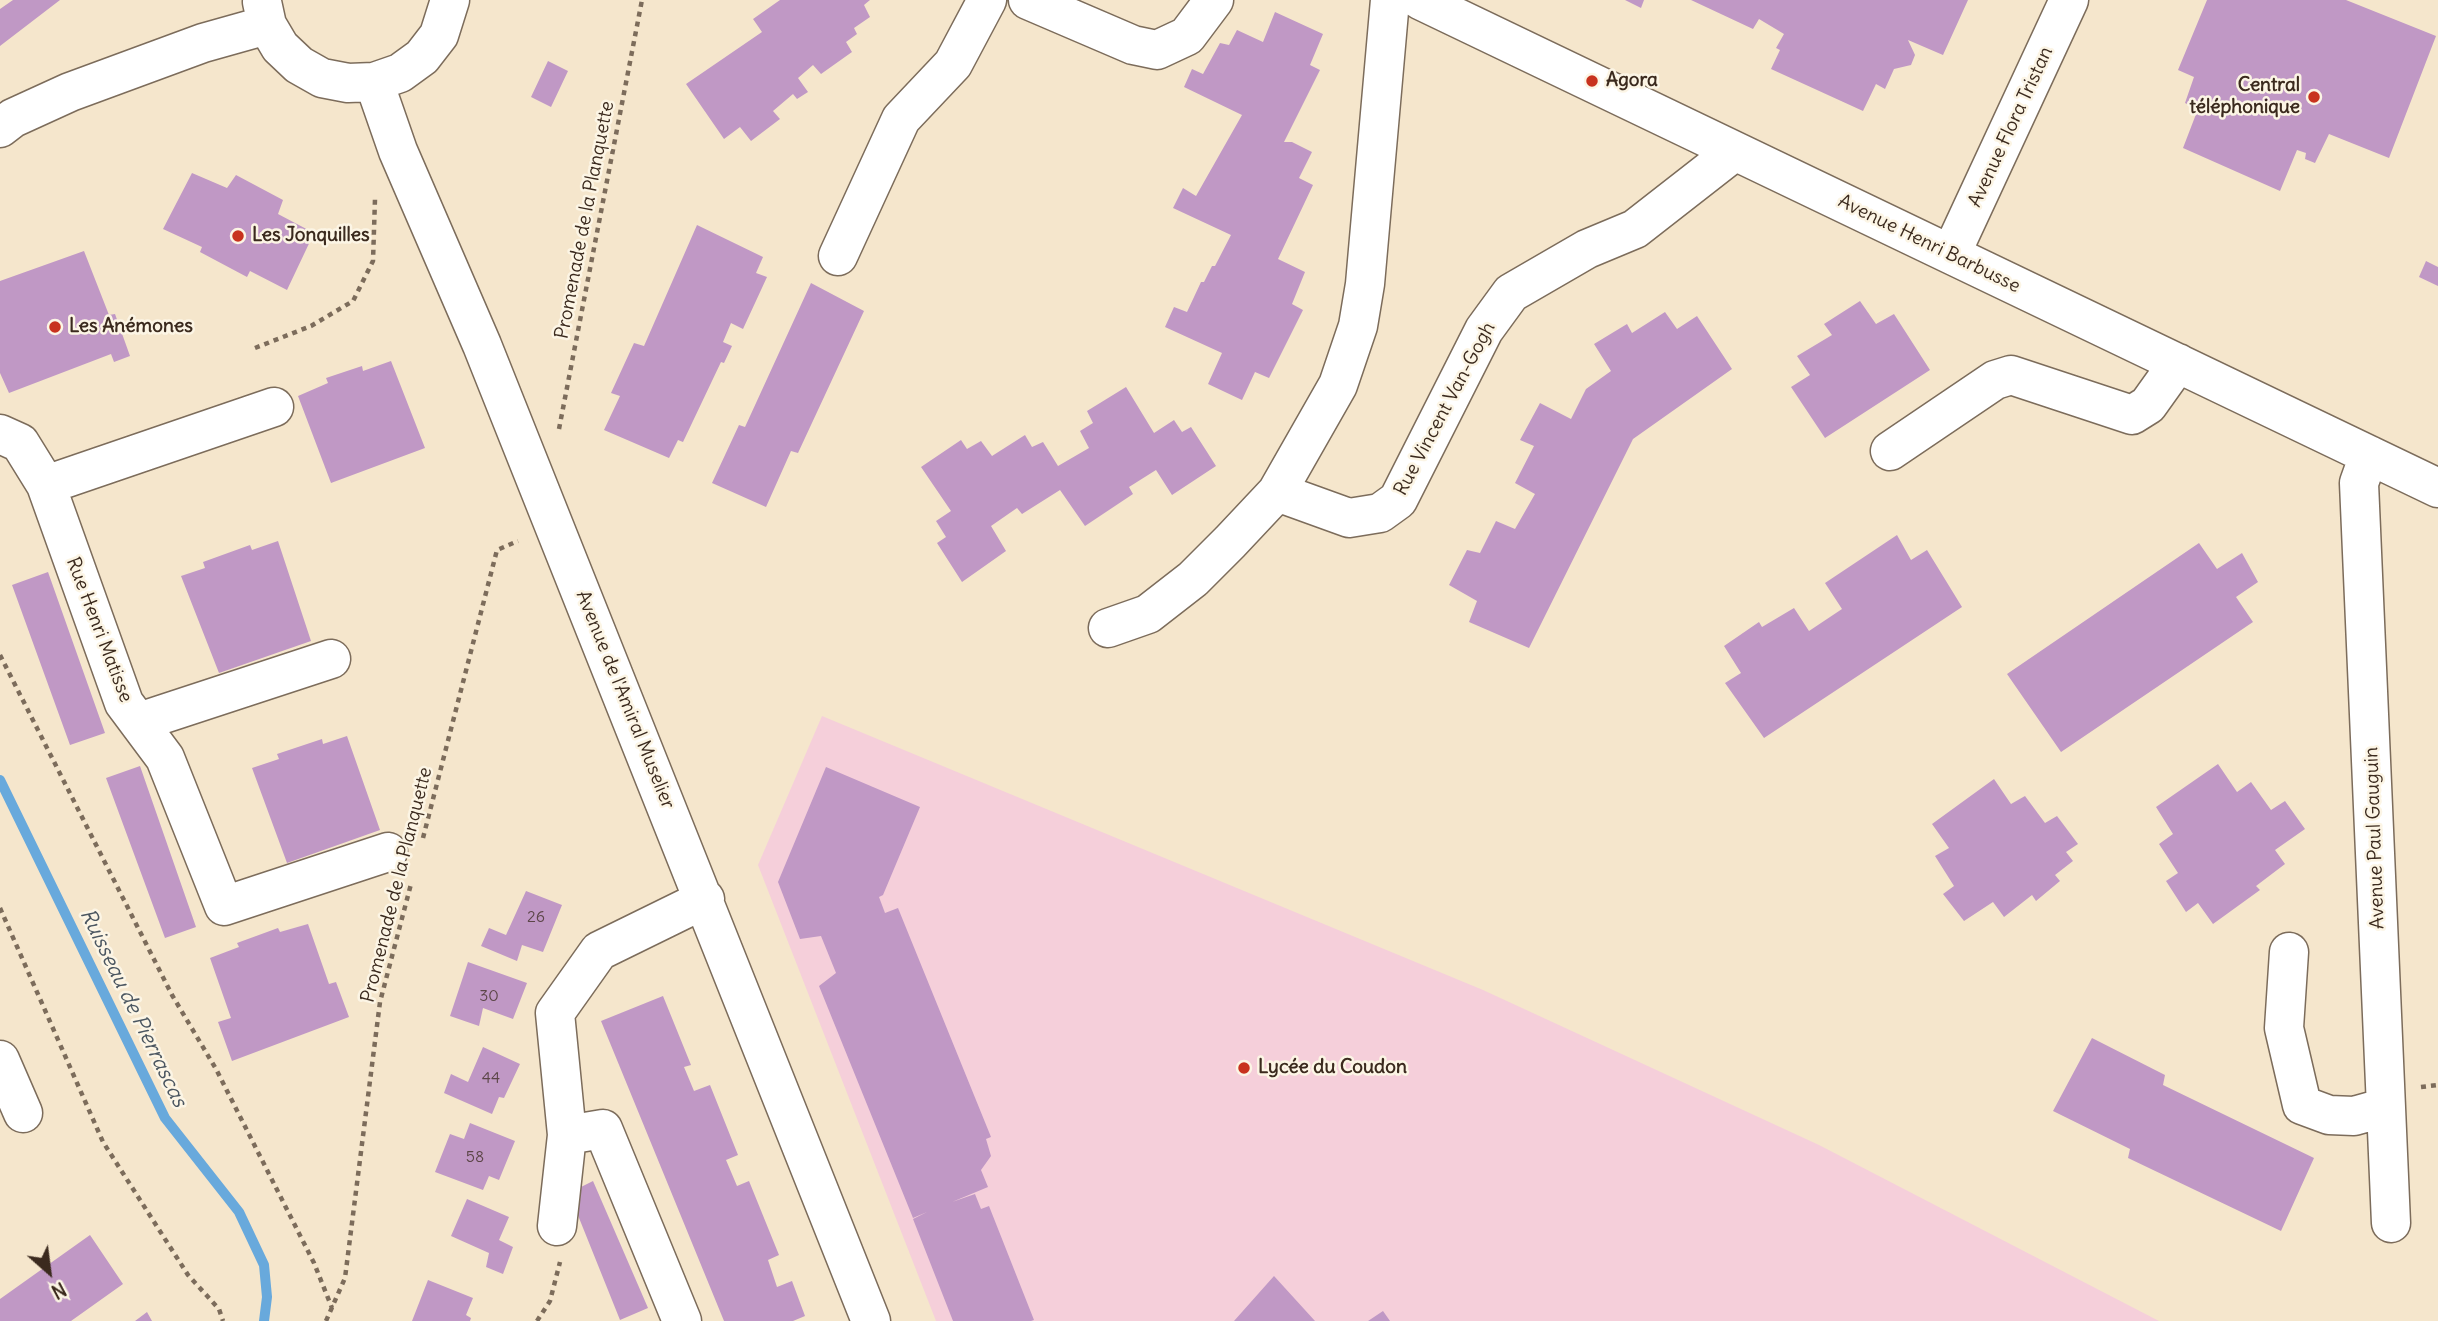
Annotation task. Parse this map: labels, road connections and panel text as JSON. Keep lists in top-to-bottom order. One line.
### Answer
{"streets":{"street":["Avenue Flora Tristan","Avenue Henri Barbusse","Rue Vincent Van-Gogh","Rue Henri Matisse","Avenue de l'Amiral Muselier","Avenue Paul Gauguin"],"path":["Promenade de la Planquette"]},"crossings":[["Avenue Flora Tristan","Avenue Henri Barbusse"],["Promenade de la Planquette","Rue Henri Matisse"],["Promenade de la Planquette","Avenue de l'Amiral Muselier"],["Avenue Henri Barbusse","Rue Vincent Van-Gogh"],["Avenue Henri Barbusse","Avenue Paul Gauguin"]],"water":["Ruisseau de Pierrascas"],"places":["Agora","Central téléphonique","Les Jonquilles","Les Anémones","Lycée du Coudon"],"house_numbers":["26","30","44","58"],"north":"bottom right"}
